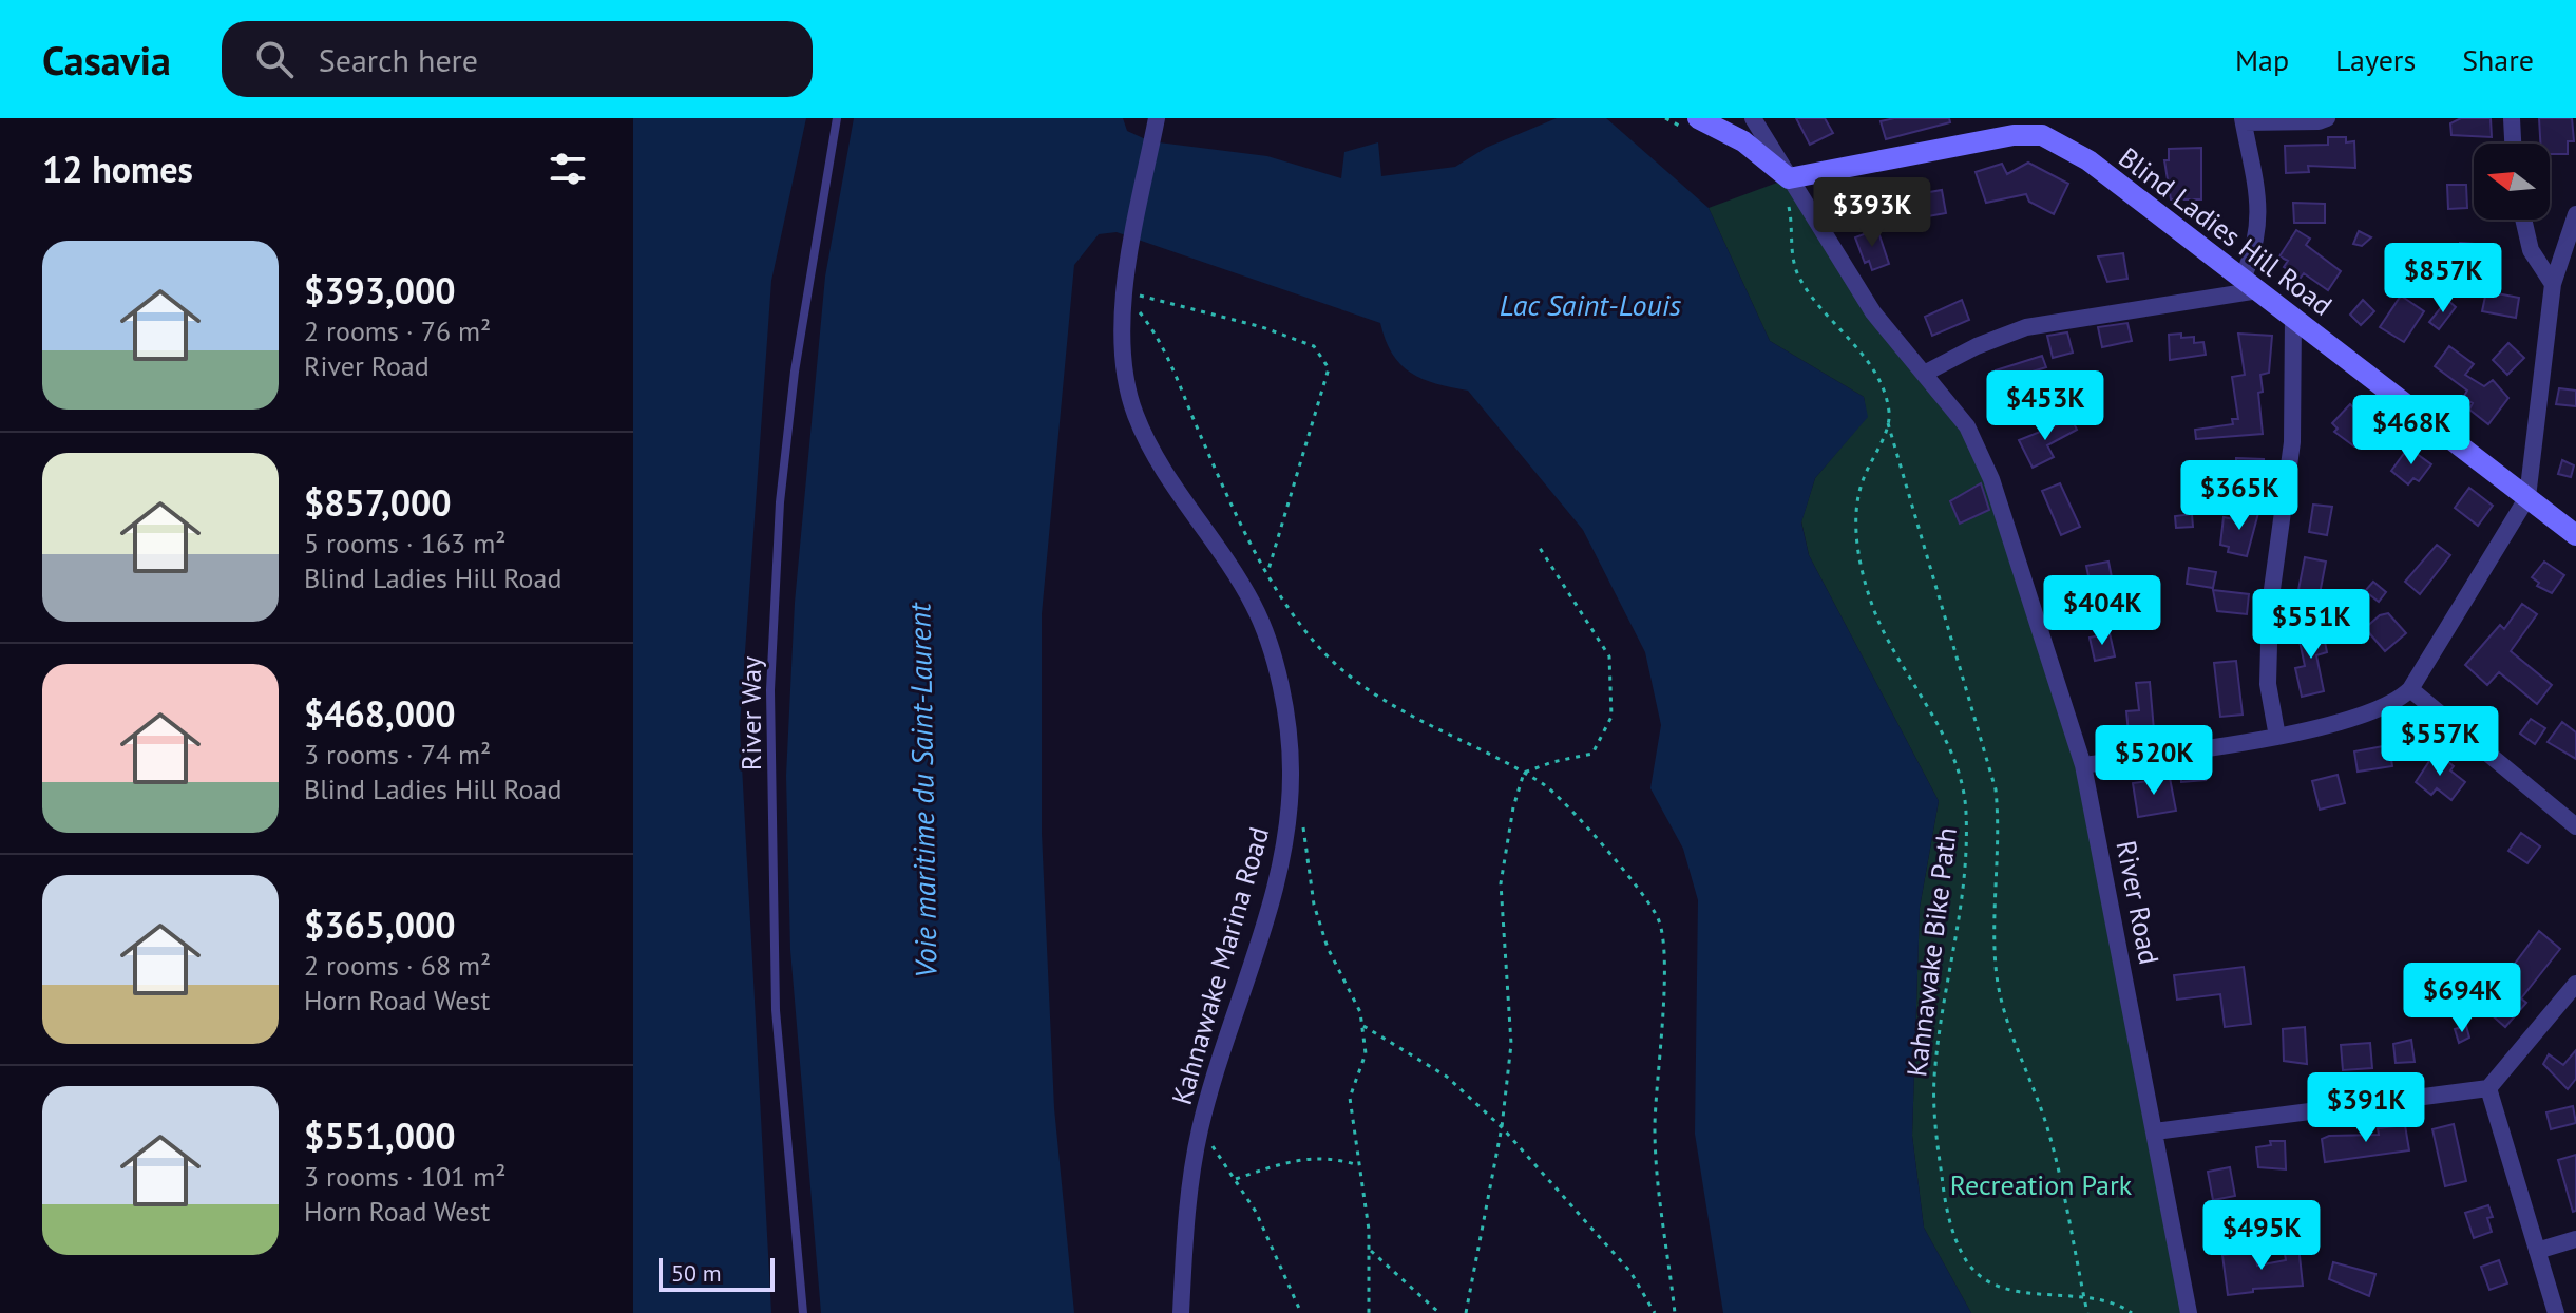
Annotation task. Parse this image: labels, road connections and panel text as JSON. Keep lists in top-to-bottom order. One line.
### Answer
{"streets":{"street":["Blind Ladies Hill Road","River Road","Kahnawake Marina Road"],"lane":["River Way"],"path":["Kahnawake Bike Path"]},"crossings":[["Blind Ladies Hill Road","River Road"]],"water":["Lac Saint-Louis","Voie maritime du Saint-Laurent"],"parks":["Recreation Park"],"scale_bar":"50 m","north":"left","page":{"header":"Casavia","search":"Search here","nav":["Map","Layers","Share"],"heading":"12 homes","price":["$393K","$857K","$453K","$468K","$365K","$404K","$551K","$557K","$520K","$694K","$391K","$495K"],"list":[{"name":"$393,000","note":"2 rooms · 76 m² · River Road"},{"name":"$857,000","note":"5 rooms · 163 m² · Blind Ladies Hill Road"},{"name":"$468,000","note":"3 rooms · 74 m² · Blind Ladies Hill Road"},{"name":"$365,000","note":"2 rooms · 68 m² · Horn Road West"},{"name":"$551,000","note":"3 rooms · 101 m² · Horn Road West"}],"scale":"50 m"}}
